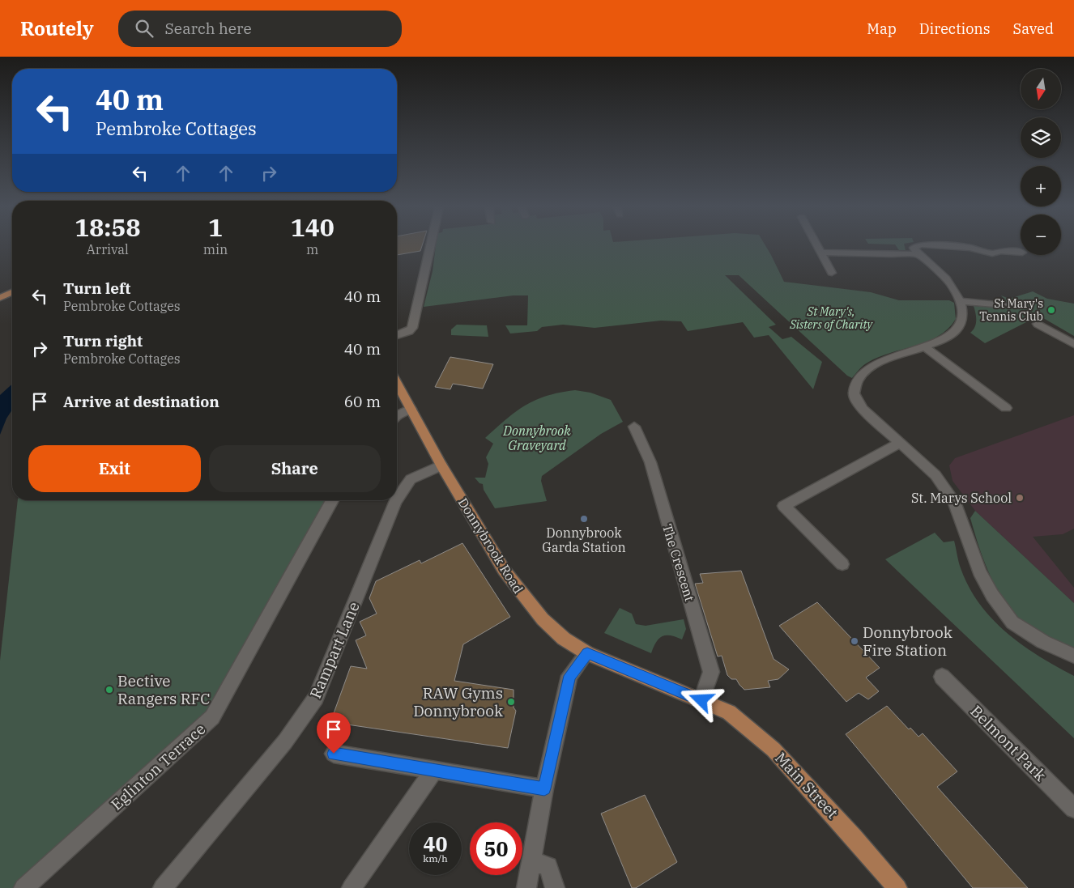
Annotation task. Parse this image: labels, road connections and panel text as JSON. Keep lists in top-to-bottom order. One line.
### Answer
{"streets":{"main road":["Donnybrook Road","Main Street"],"street":["The Crescent","Rampart Lane","Belmont Park","Eglinton Terrace"]},"crossings":[["Donnybrook Road","The Crescent"],["Donnybrook Road","Rampart Lane"],["Donnybrook Road","Main Street"],["The Crescent","Main Street"]],"parks":["St Mary's, Sisters of Charity","Donnybrook Graveyard"],"places":["St Mary's Tennis Club","St. Marys School","Donnybrook Garda Station","Donnybrook Fire Station","Bective Rangers RFC","RAW Gyms Donnybrook"],"north":"bottom","page":{"header":"Routely","search":"Search here","nav":["Map","Directions","Saved"],"map_buttons":["+","−"],"turn":["40 m","Pembroke Cottages"],"eta":["18:58","Arrival","1","min","140","m"],"list":[{"name":"Turn left","note":"Pembroke Cottages","value":"40 m"},{"name":"Turn right","note":"Pembroke Cottages","value":"40 m"},{"name":"Arrive at destination","value":"60 m"}],"buttons":["Exit","Share"],"speed":"40 km/h","limit":"50"}}
